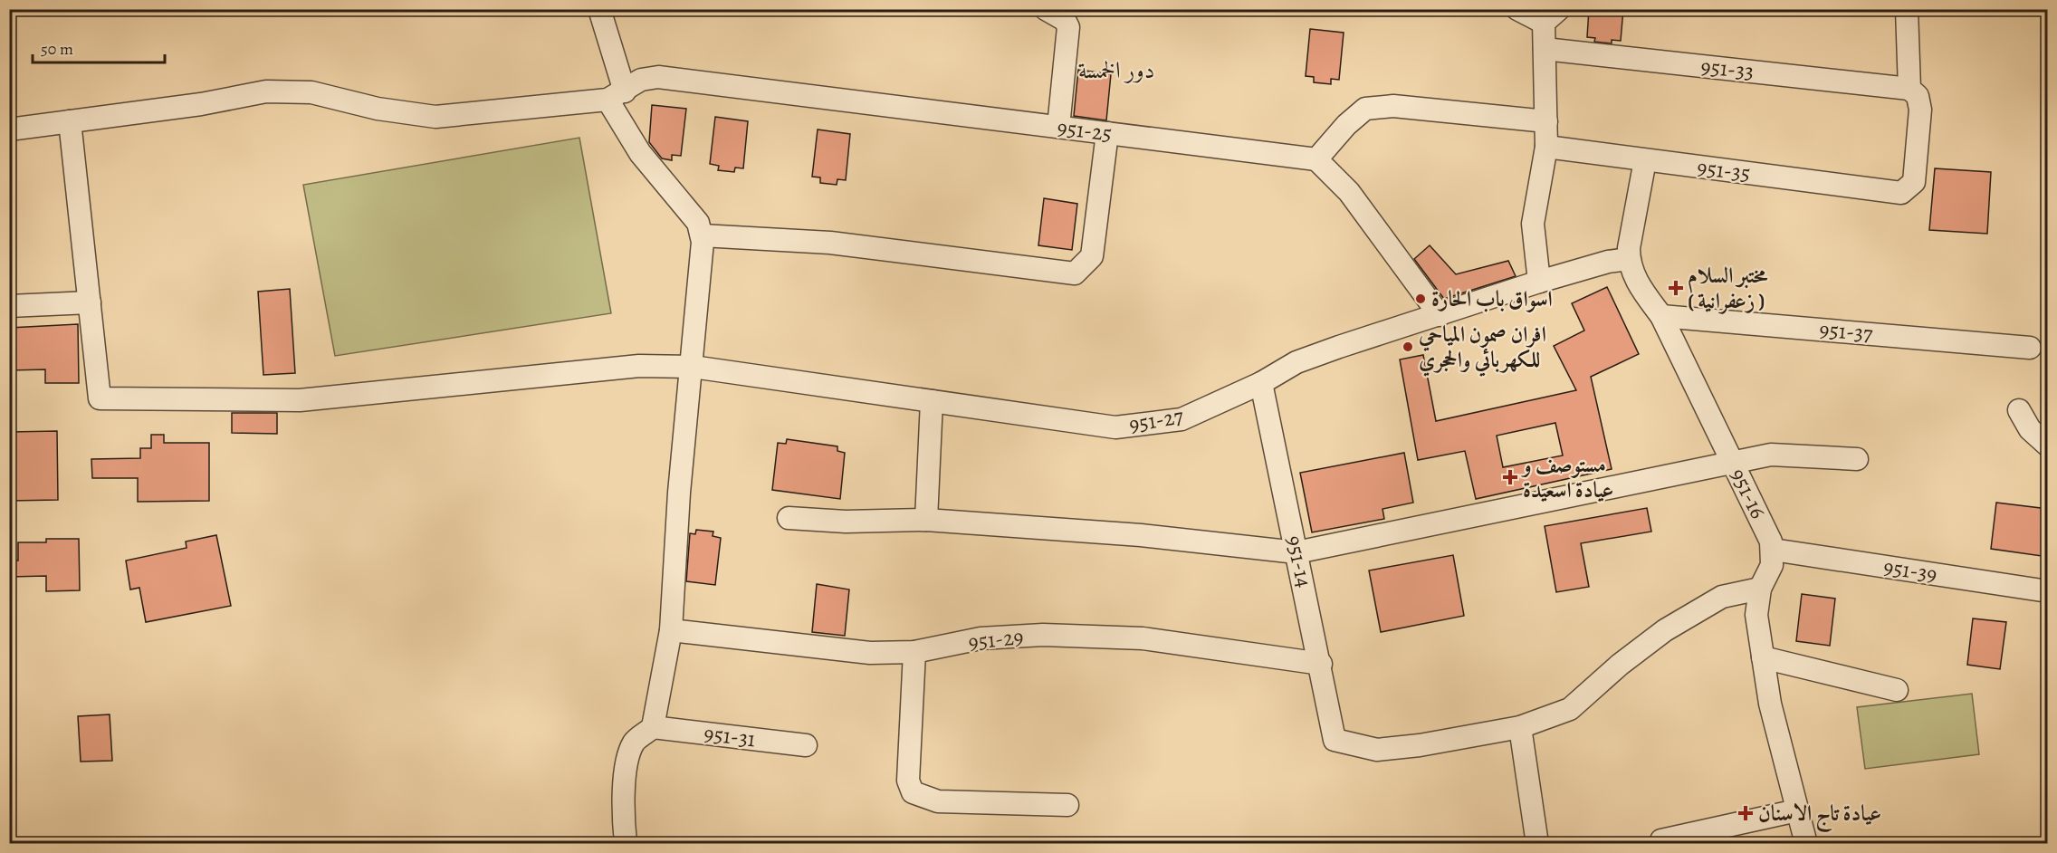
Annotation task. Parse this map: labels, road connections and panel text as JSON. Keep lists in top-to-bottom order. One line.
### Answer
{"streets":{"street":["951-33","951-25","951-35","951-37","951-27","951-16","951-14","951-39","951-29","951-31"]},"crossings":[["951-33","951-35"],["951-35","951-16"],["951-37","951-16"],["951-27","951-16"],["951-27","951-14"],["951-16","951-39"],["951-14","951-29"]],"districts":["دور الخمسة"],"places":{"health":["مختبر السلام ( زعفرانية )","مستوصف و عيادة اسعيدة","عيادة تاج الاسنان"],"other":["اسواق باب الحارة","افران صمون المياحي للكهربائي والحجري"]},"scale_bar":"50 m"}
